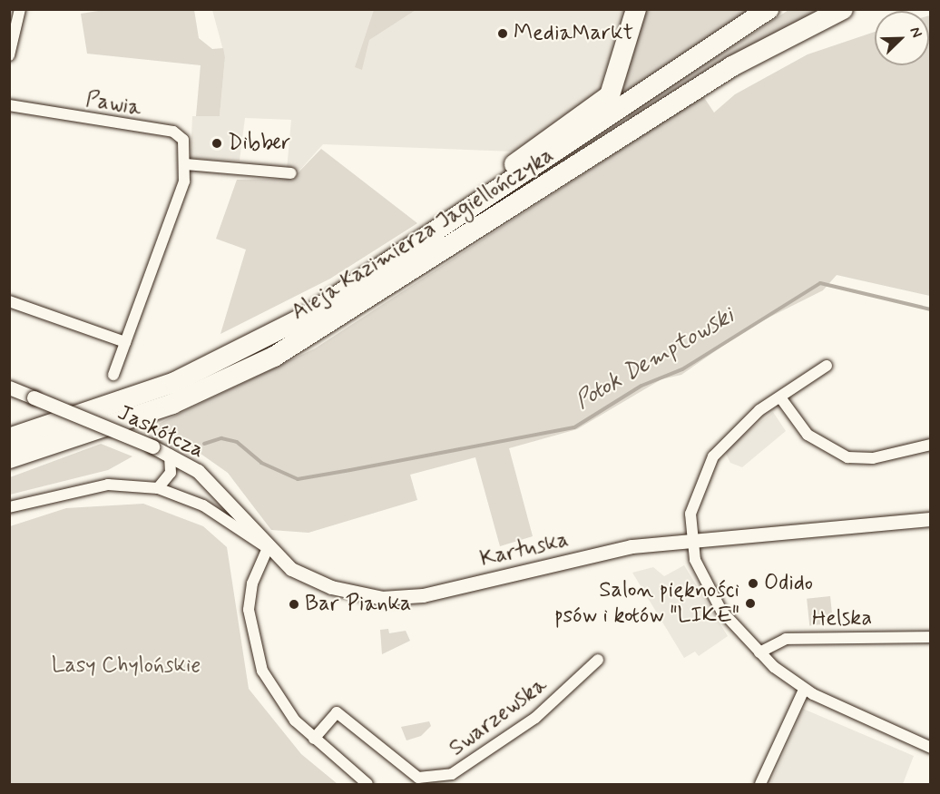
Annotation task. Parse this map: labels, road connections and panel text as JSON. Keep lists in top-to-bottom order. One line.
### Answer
{"streets":{"highway":["Aleja Kazimierza Jagiellończyka"],"street":["Pawia","Jaskółcza","Kartuska","Helska","Swarzewska"]},"crossings":[["Jaskółcza","Kartuska"]],"water":["Potok Demptowski"],"parks":["Lasy Chylońskie"],"places":["MediaMarkt","Dibber","Odido","Salon piękności psów i kotów \"LIKE\"","Bar Pianka"],"north":"top right"}
